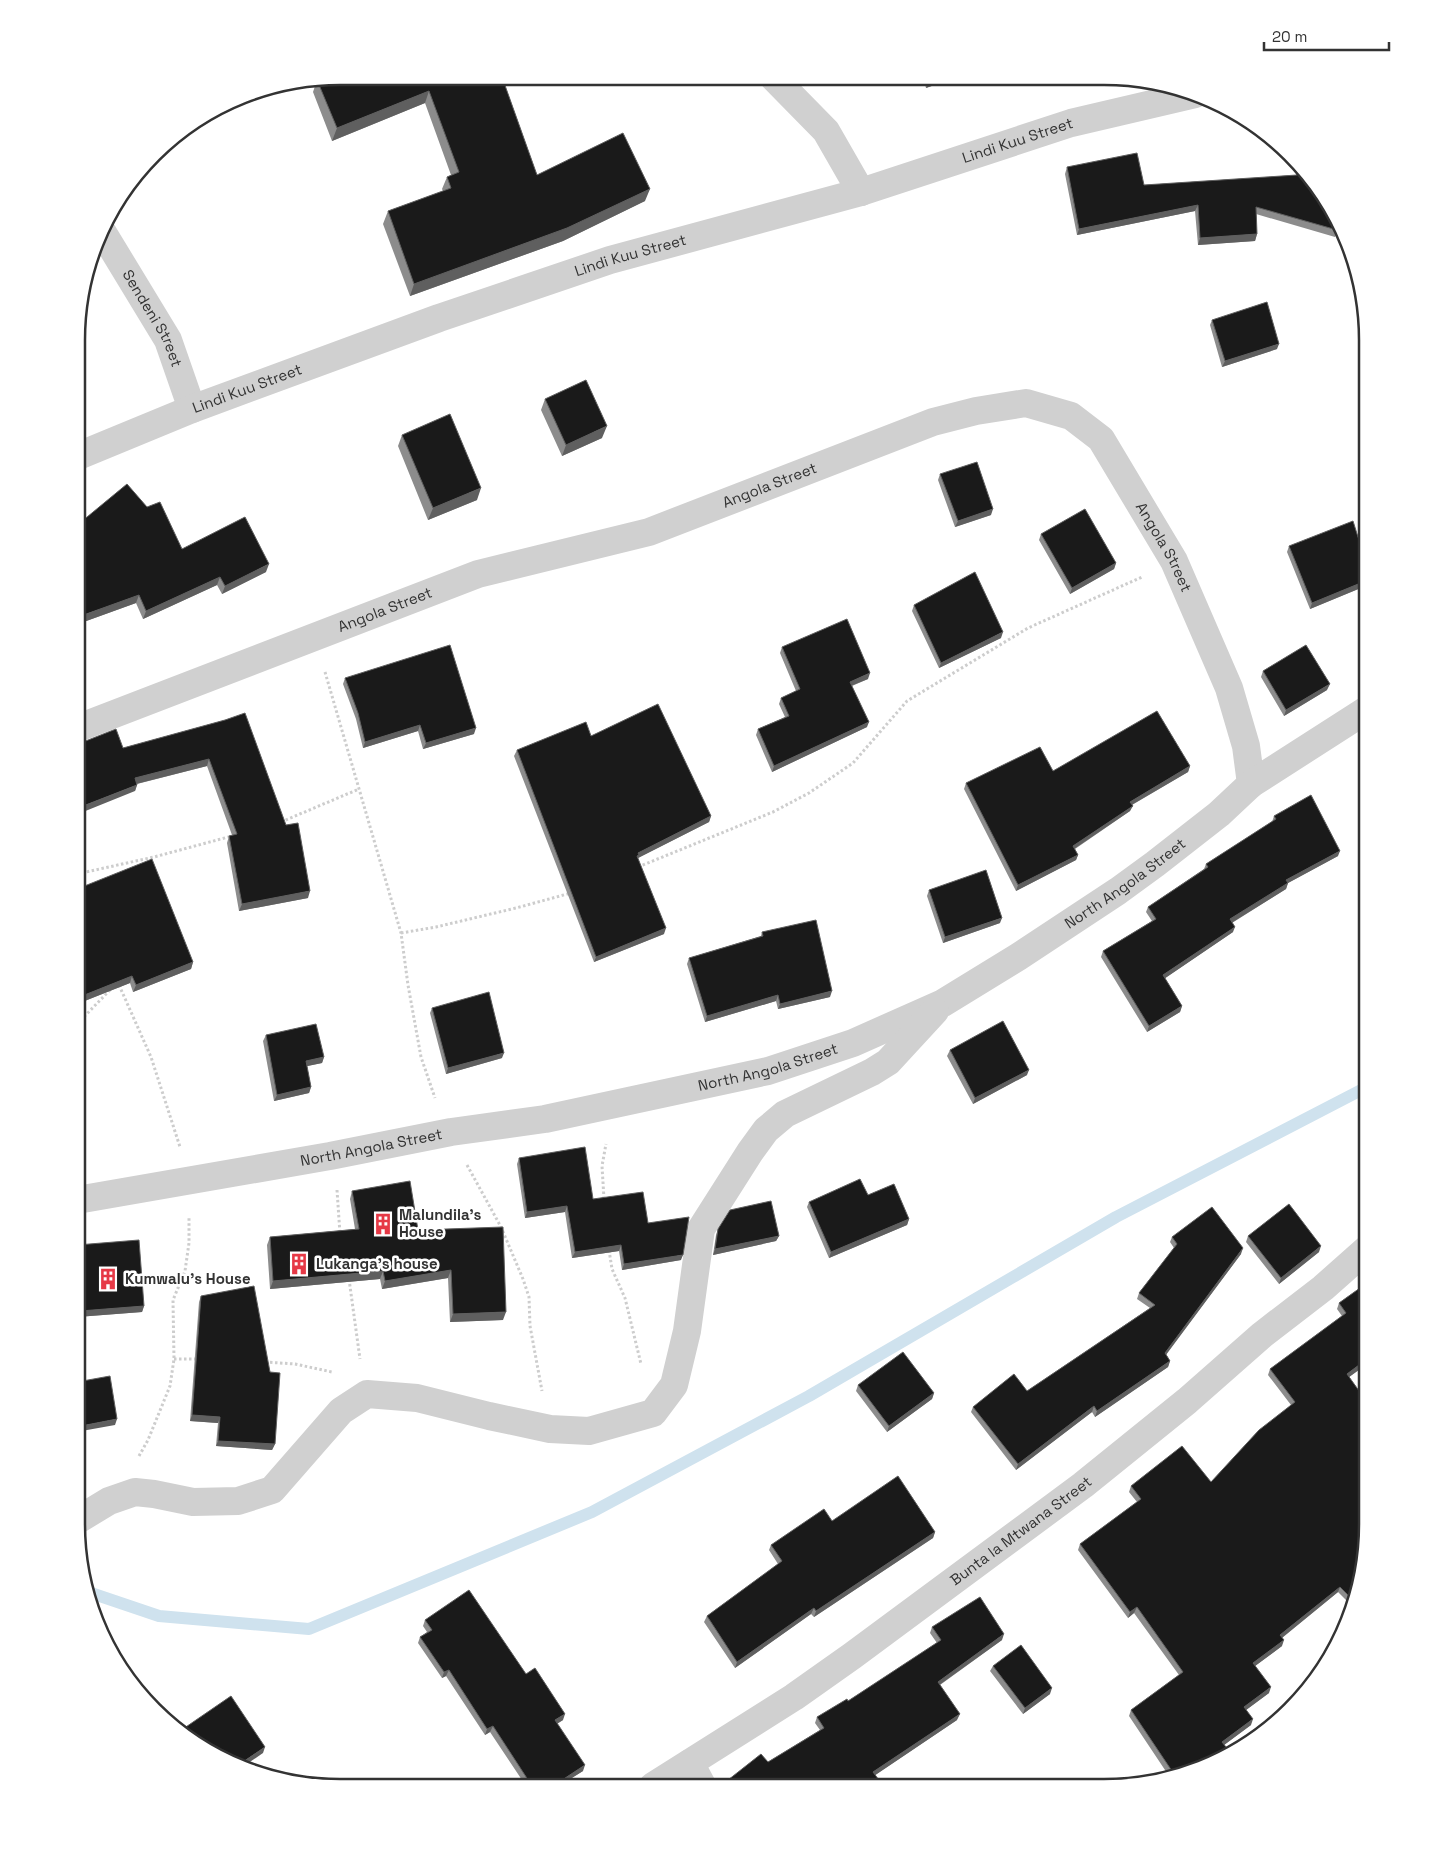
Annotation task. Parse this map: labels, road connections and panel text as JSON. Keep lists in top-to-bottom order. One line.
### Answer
{"streets":{"street":["Lindi Kuu Street","Sendeni Street","Angola Street","North Angola Street","Bunta la Mtwana Street"]},"crossings":[["Lindi Kuu Street","Sendeni Street"],["Angola Street","North Angola Street"]],"places":{"building":["Malundila's House","Lukanga's house","Kumwalu's House"]},"scale_bar":"20 m"}
